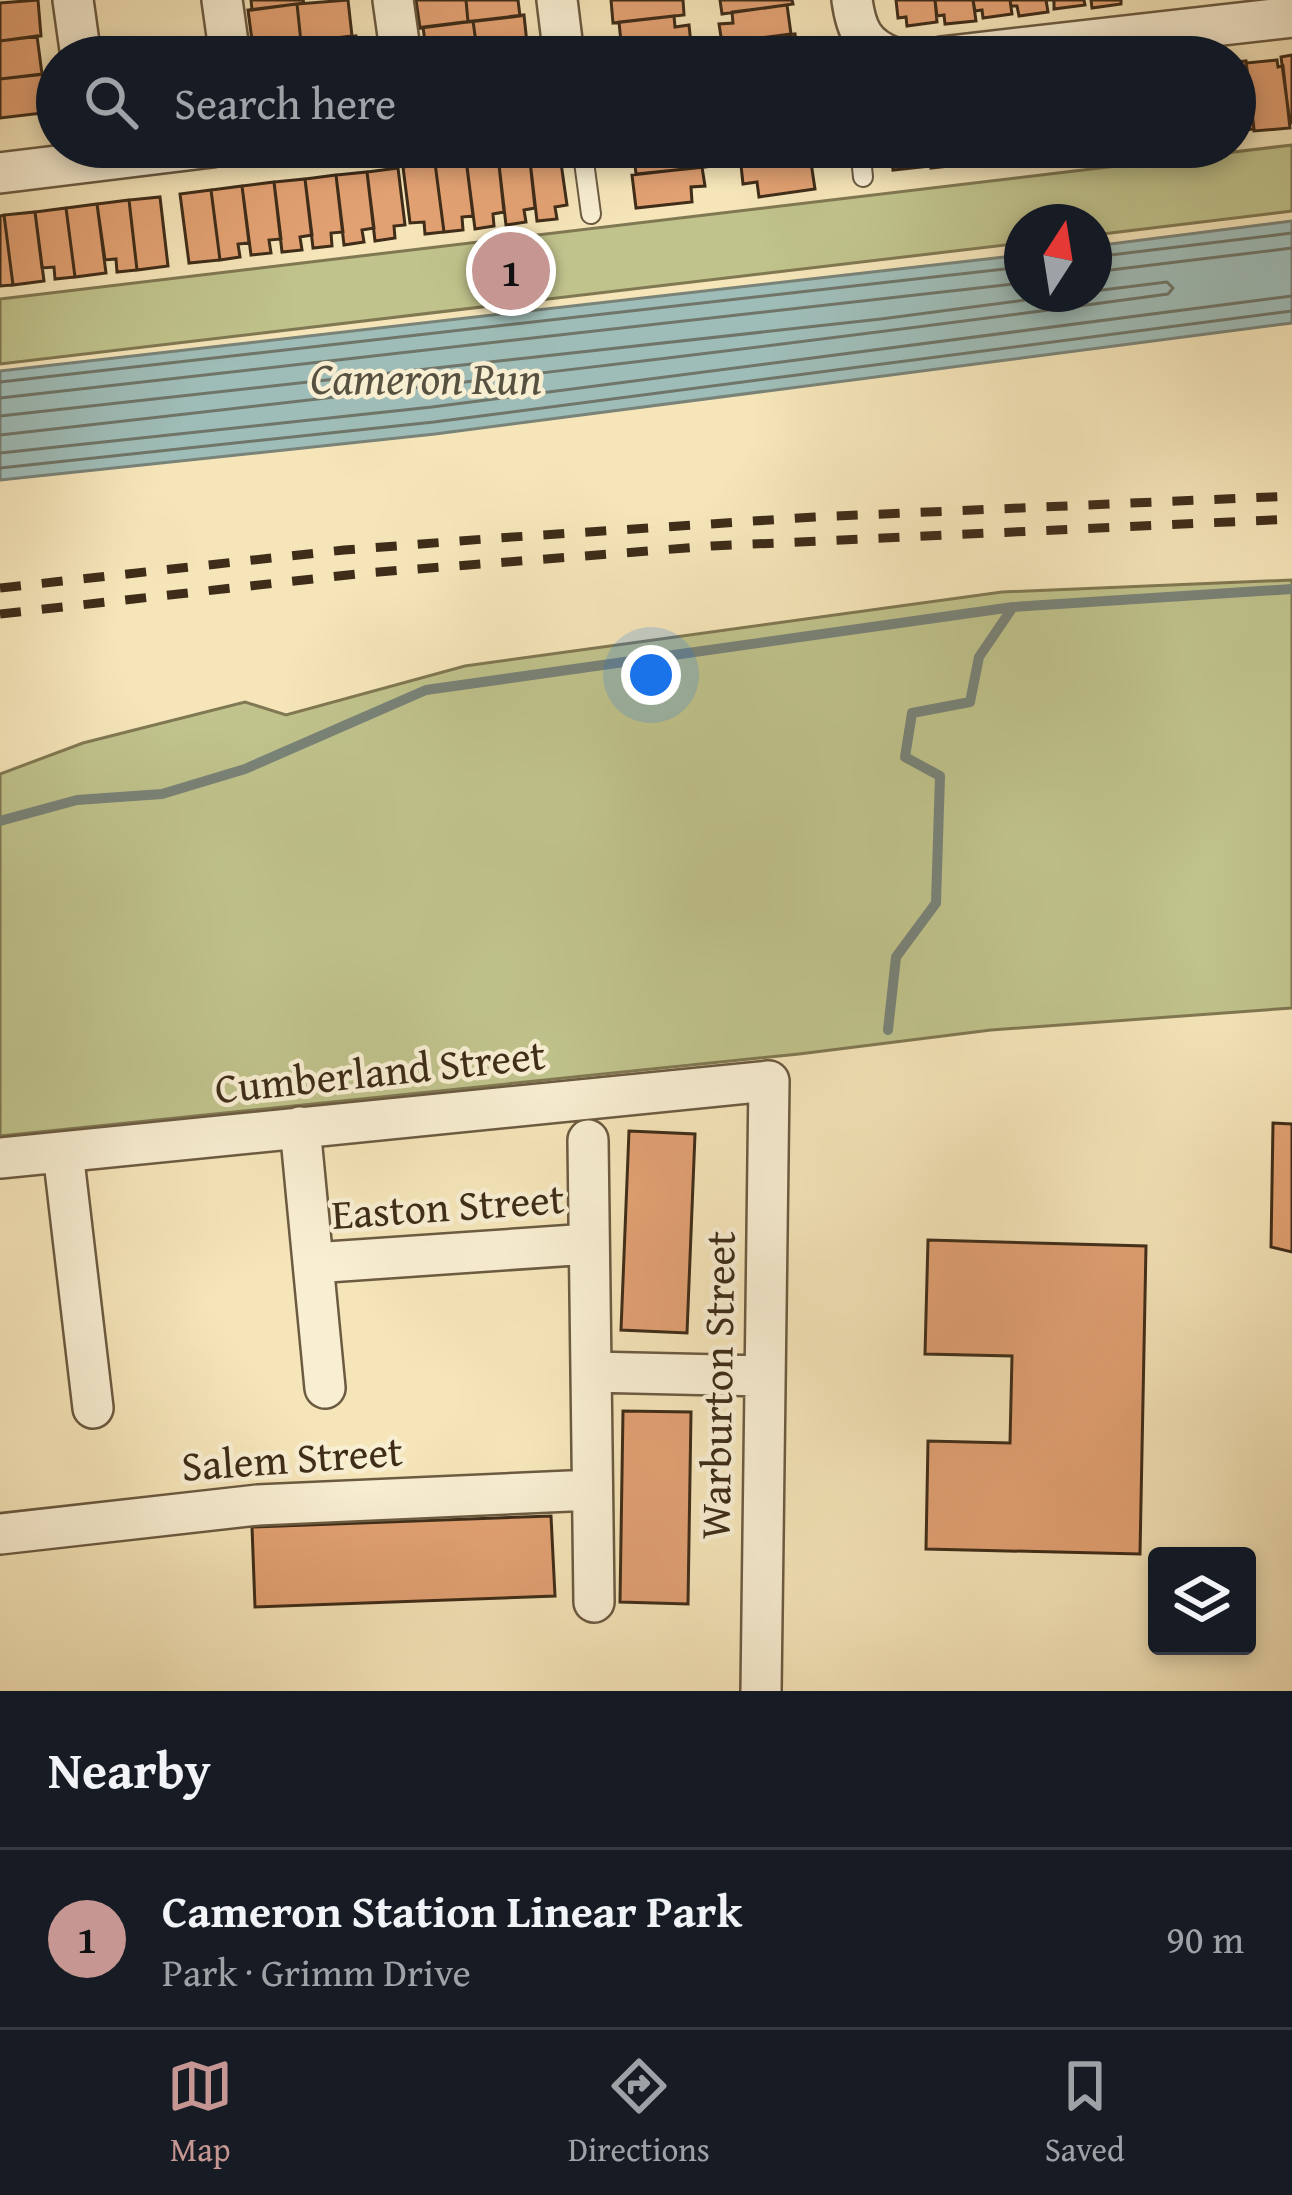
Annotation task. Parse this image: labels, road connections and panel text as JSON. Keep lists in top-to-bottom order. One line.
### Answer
{"streets":{"street":["Cumberland Street","Easton Street","Warburton Street","Salem Street"]},"crossings":[["Cumberland Street","Warburton Street"]],"water":["Cameron Run"],"north":"top","page":{"search":"Search here","pins":"1","heading":"Nearby","list":[{"mark":"1","name":"Cameron Station Linear Park","note":"Park · Grimm Drive","value":"90 m"}],"nav":["Map","Directions","Saved"]}}
